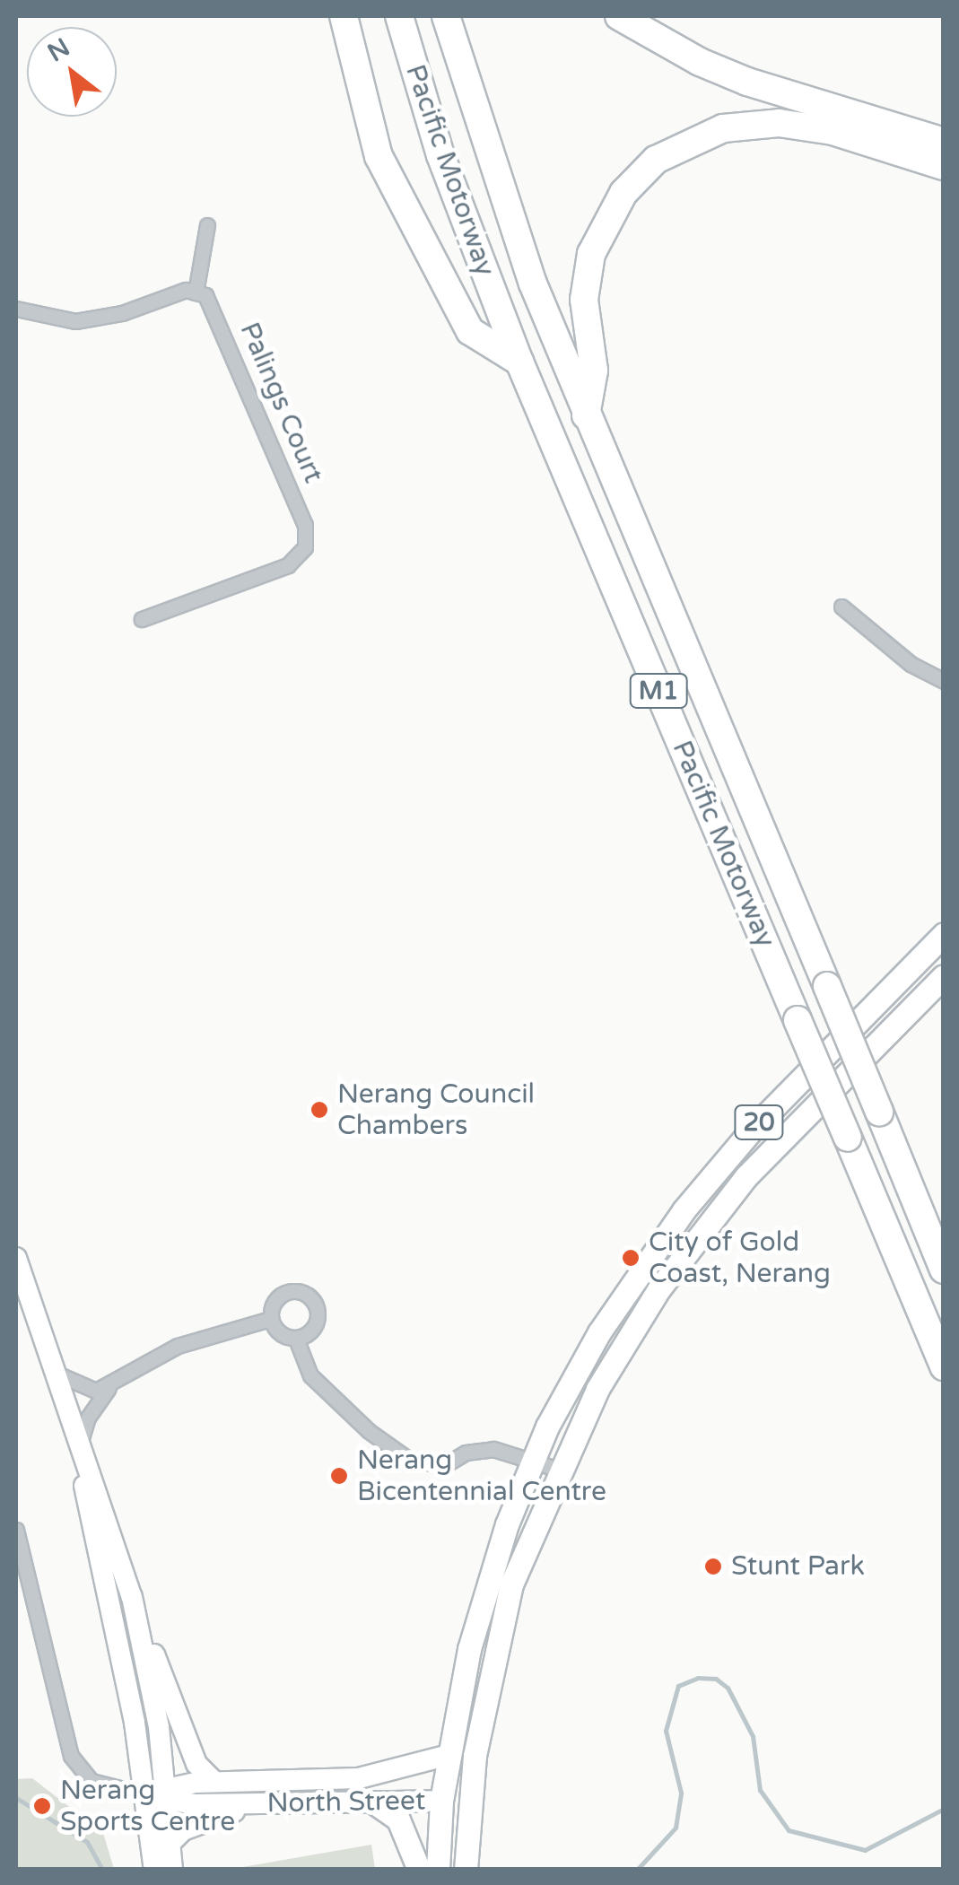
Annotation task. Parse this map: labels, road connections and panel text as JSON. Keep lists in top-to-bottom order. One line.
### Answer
{"streets":{"highway":["Pacific Motorway","M1"],"main road":["20","North Street"],"street":["Palings Court"]},"crossings":[["20","North Street"]],"places":["Nerang Council Chambers","City of Gold Coast, Nerang","Nerang Bicentennial Centre","Stunt Park","Nerang Sports Centre"],"north":"top left"}
